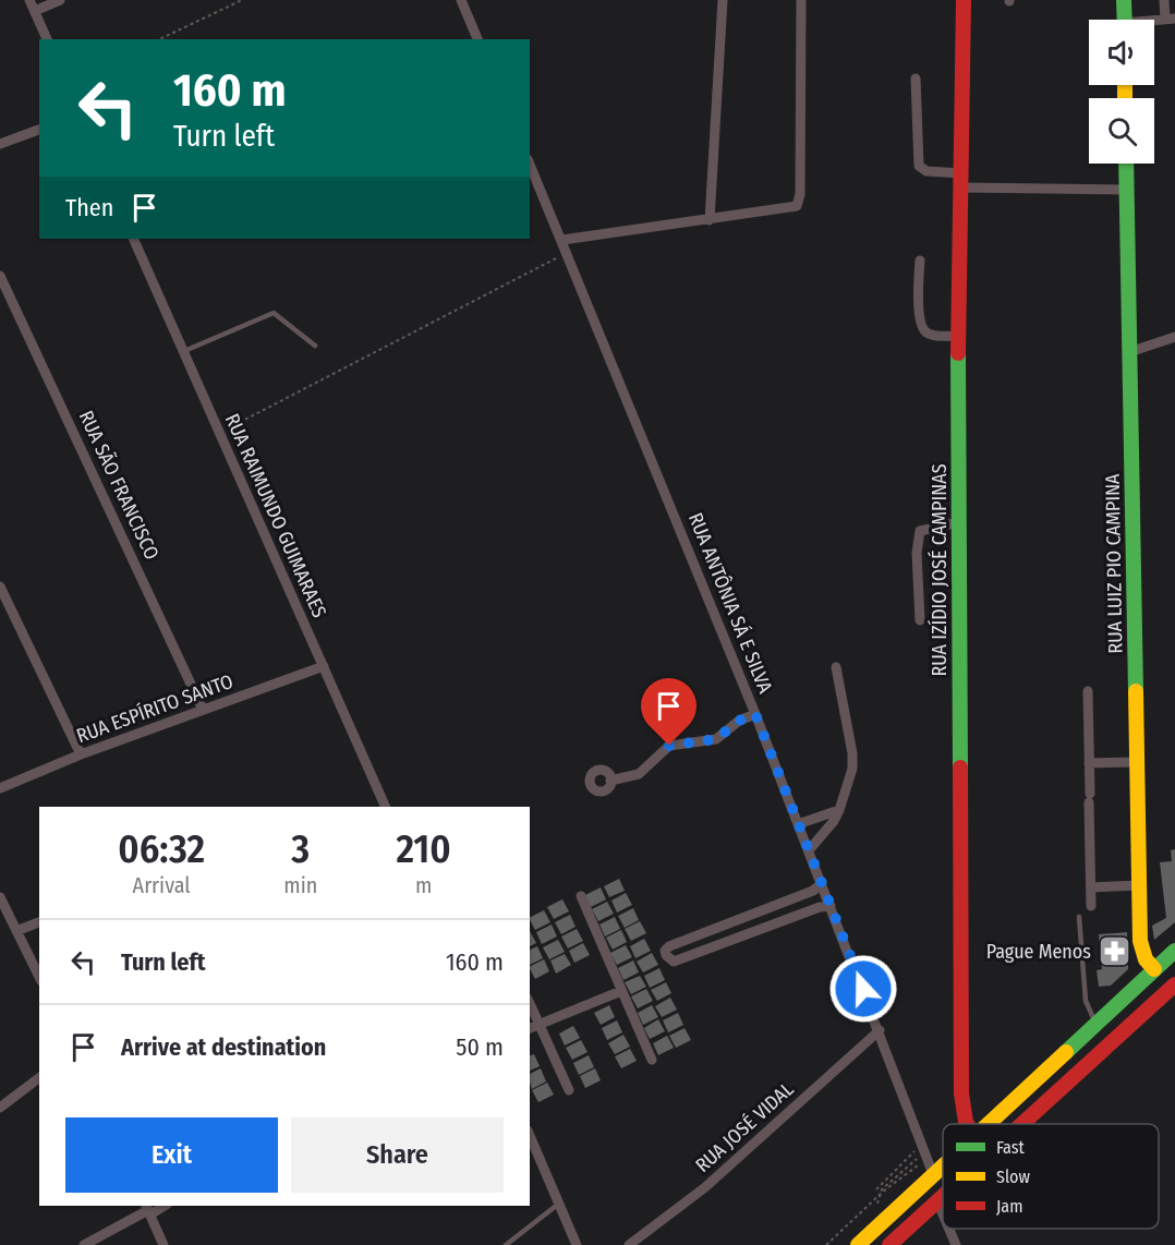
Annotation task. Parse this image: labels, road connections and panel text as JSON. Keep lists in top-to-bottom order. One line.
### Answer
{"streets":{"main road":["RUA LUIZ PIO CAMPINA","RUA IZÍDIO JOSÉ CAMPINAS"],"street":["RUA SÃO FRANCISCO","RUA RAIMUNDO GUIMARAES","RUA ANTÔNIA SÁ E SILVA","RUA ESPÍRITO SANTO","RUA JOSÉ VIDAL"]},"crossings":[["RUA SÃO FRANCISCO","RUA ESPÍRITO SANTO"],["RUA RAIMUNDO GUIMARAES","RUA ESPÍRITO SANTO"],["RUA ANTÔNIA SÁ E SILVA","RUA JOSÉ VIDAL"]],"places":{"pharmacy":["Pague Menos"]},"legend":["Fast","Slow","Jam"],"page":{"turn":["160 m","Turn left"],"then":"Then","eta":["06:32","Arrival","3","min","210","m"],"list":[{"name":"Turn left","value":"160 m"},{"name":"Arrive at destination","value":"50 m"}],"buttons":["Exit","Share"]}}
